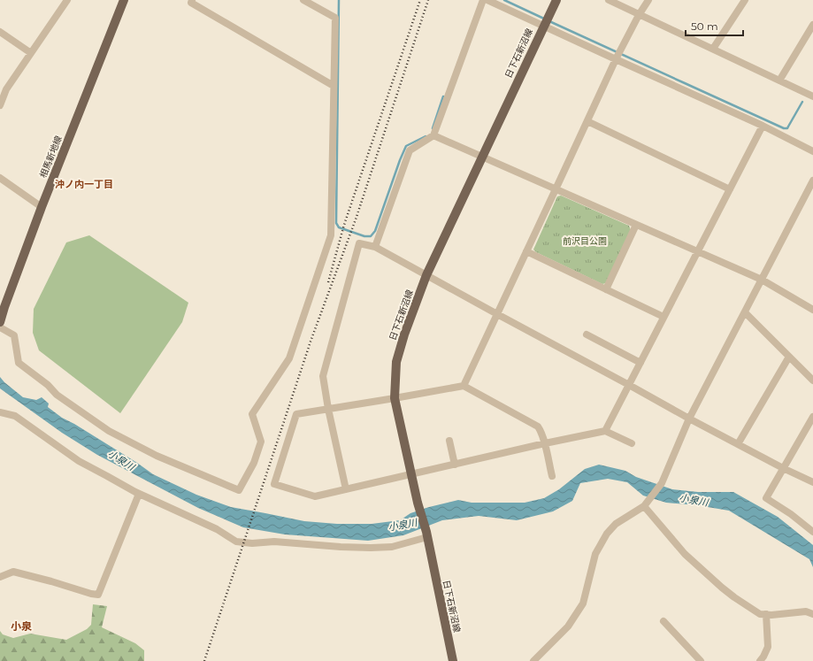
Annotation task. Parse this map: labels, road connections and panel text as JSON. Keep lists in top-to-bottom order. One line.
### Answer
{"streets":{"main road":["日下石新沼線","相馬新地線"]},"districts":["沖ノ内一丁目","小泉"],"water":["小泉川"],"parks":["前沢目公園"],"scale_bar":"50 m"}
